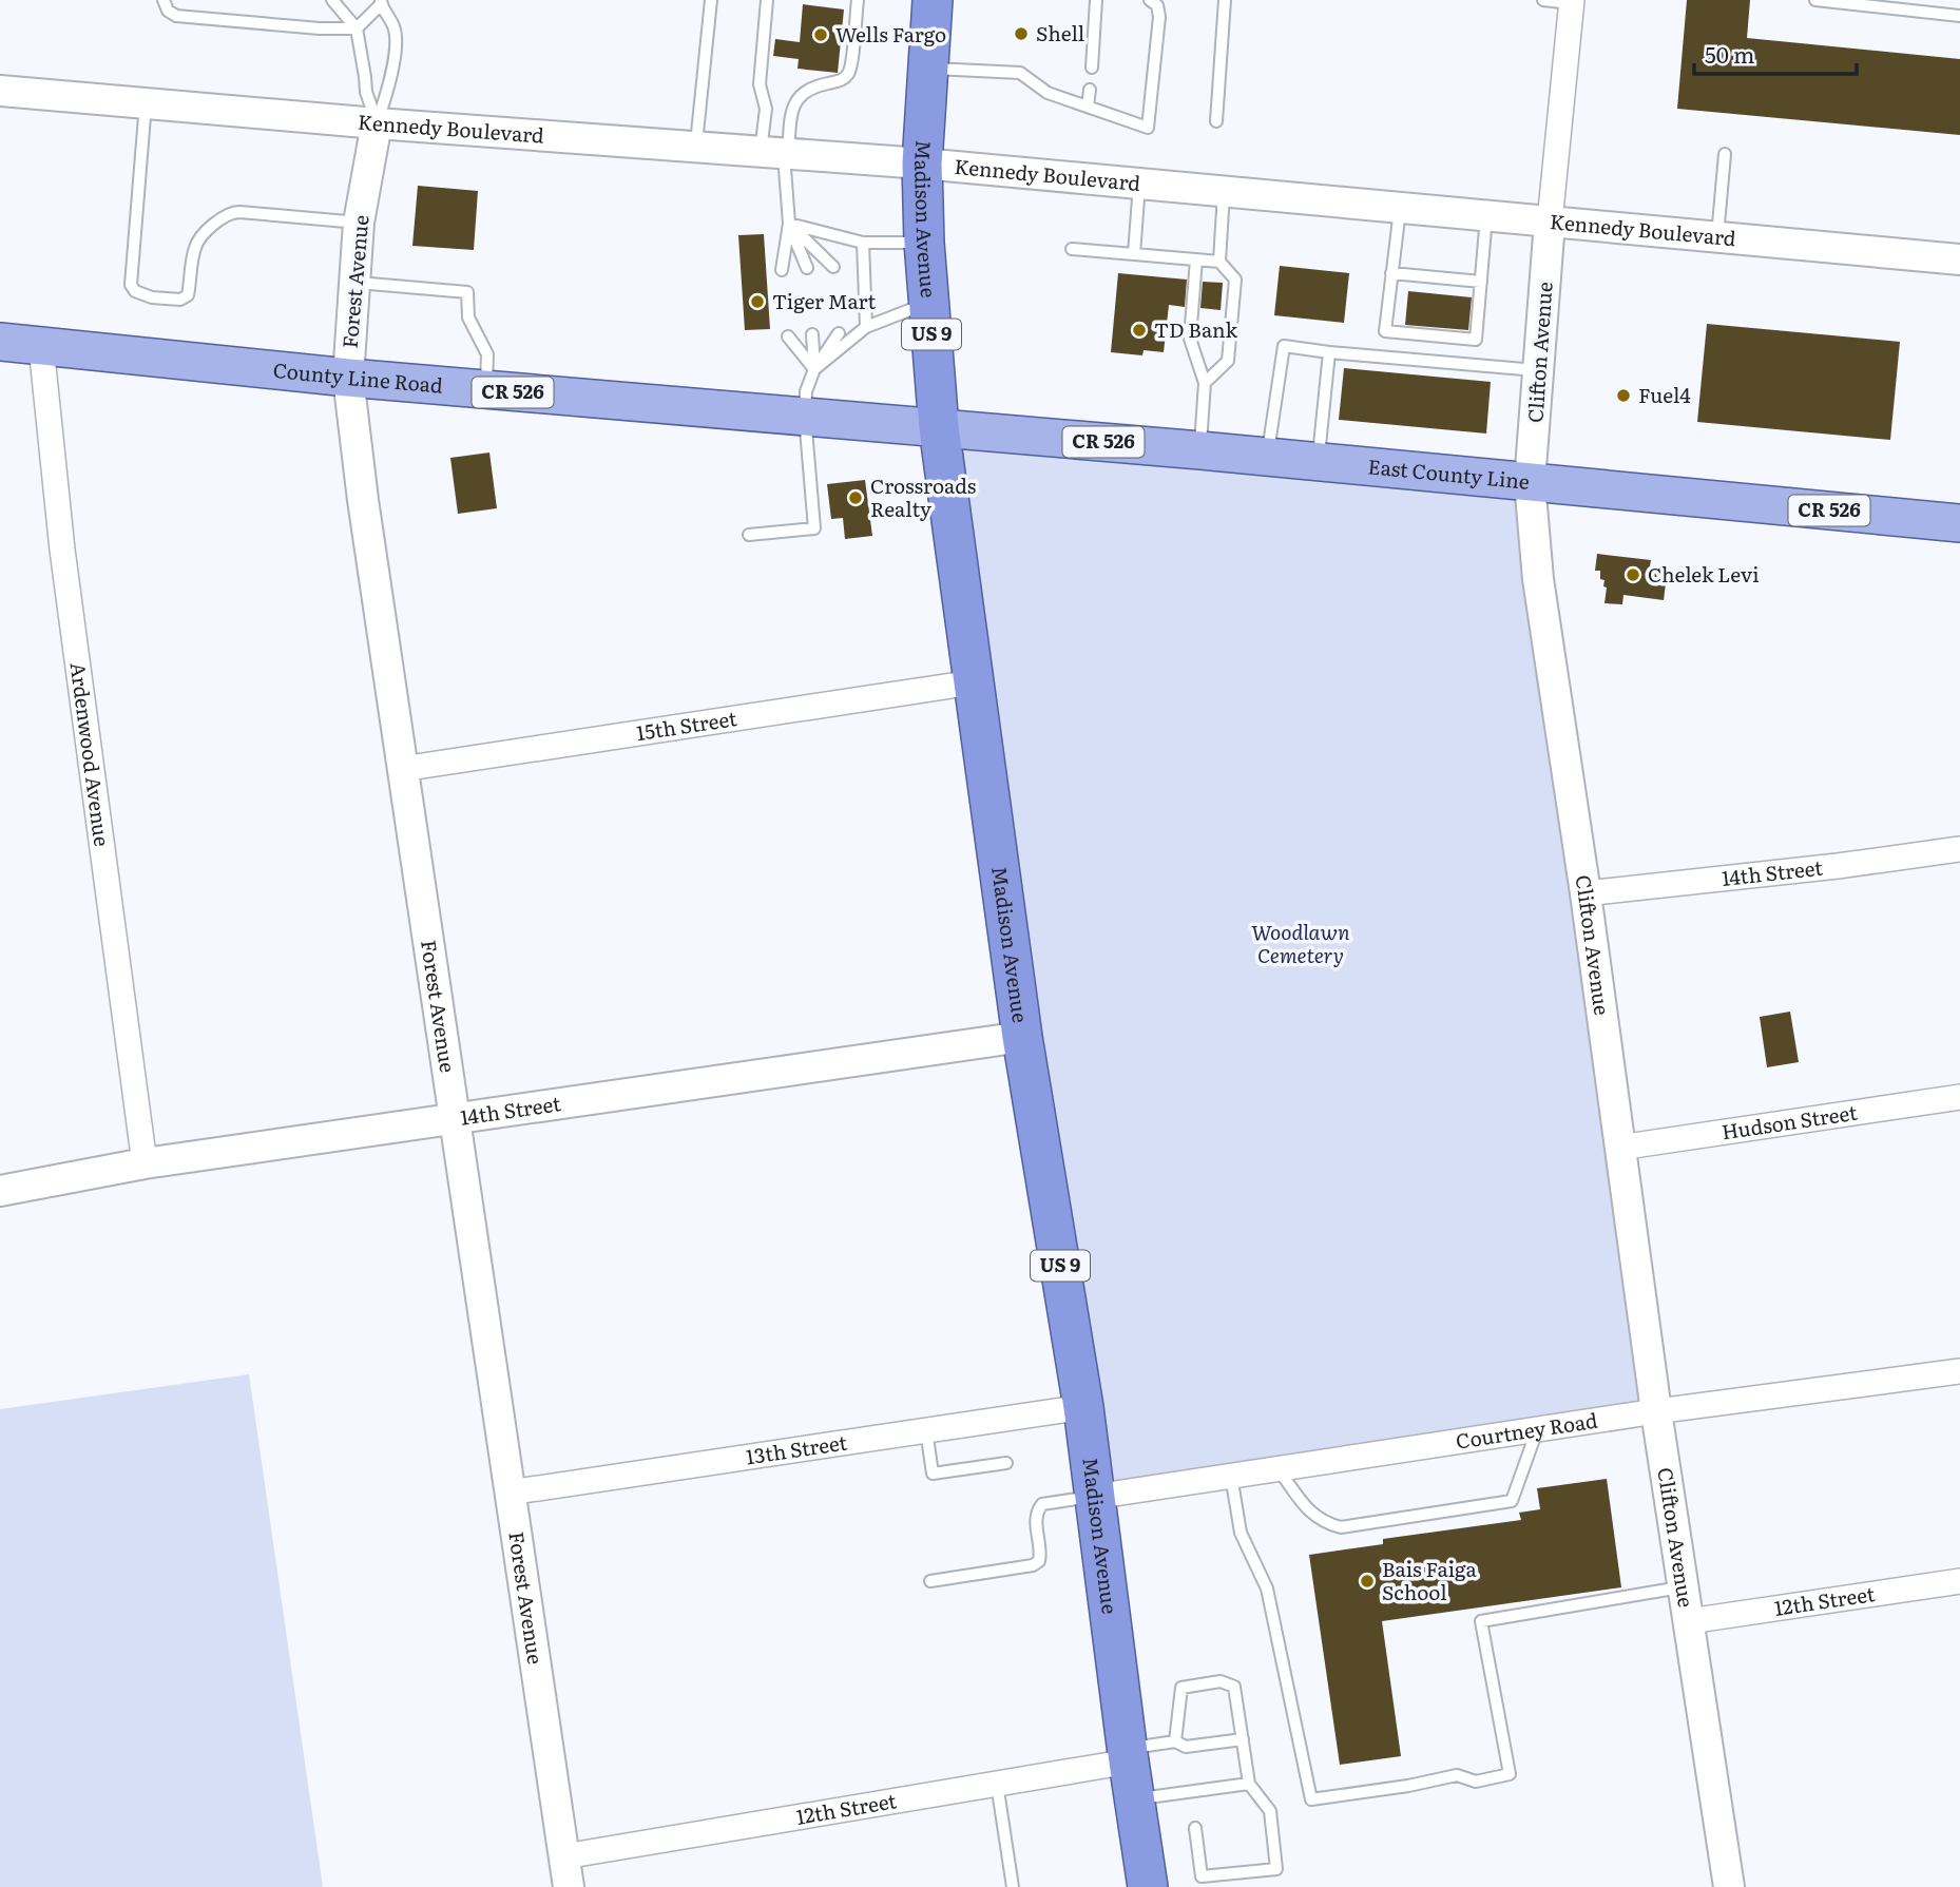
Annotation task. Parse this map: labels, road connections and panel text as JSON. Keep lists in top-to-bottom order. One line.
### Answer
{"streets":{"highway":["Madison Avenue","US 9"],"main road":["County Line Road","CR 526","East County Line"],"street":["Kennedy Boulevard","Forest Avenue","Clifton Avenue","15th Street","Ardenwood Avenue","14th Street","Hudson Street","Courtney Road","13th Street","12th Street"]},"crossings":[["Kennedy Boulevard","Madison Avenue"],["Kennedy Boulevard","Forest Avenue"],["Kennedy Boulevard","Clifton Avenue"],["Madison Avenue","County Line Road"],["Madison Avenue","East County Line"],["Madison Avenue","15th Street"],["Madison Avenue","14th Street"],["Madison Avenue","Courtney Road"],["Madison Avenue","13th Street"],["Madison Avenue","12th Street"],["Forest Avenue","County Line Road"],["Forest Avenue","15th Street"],["Forest Avenue","14th Street"],["Forest Avenue","13th Street"],["Forest Avenue","12th Street"],["Clifton Avenue","East County Line"],["Clifton Avenue","14th Street"],["Clifton Avenue","Hudson Street"],["Clifton Avenue","Courtney Road"],["Clifton Avenue","12th Street"],["County Line Road","East County Line"],["County Line Road","Ardenwood Avenue"],["Ardenwood Avenue","14th Street"]],"parks":["Woodlawn Cemetery"],"places":["Shell","Wells Fargo","Tiger Mart","TD Bank","Fuel4","Crossroads Realty","Chelek Levi","Bais Faiga School"],"scale_bar":"50 m"}
